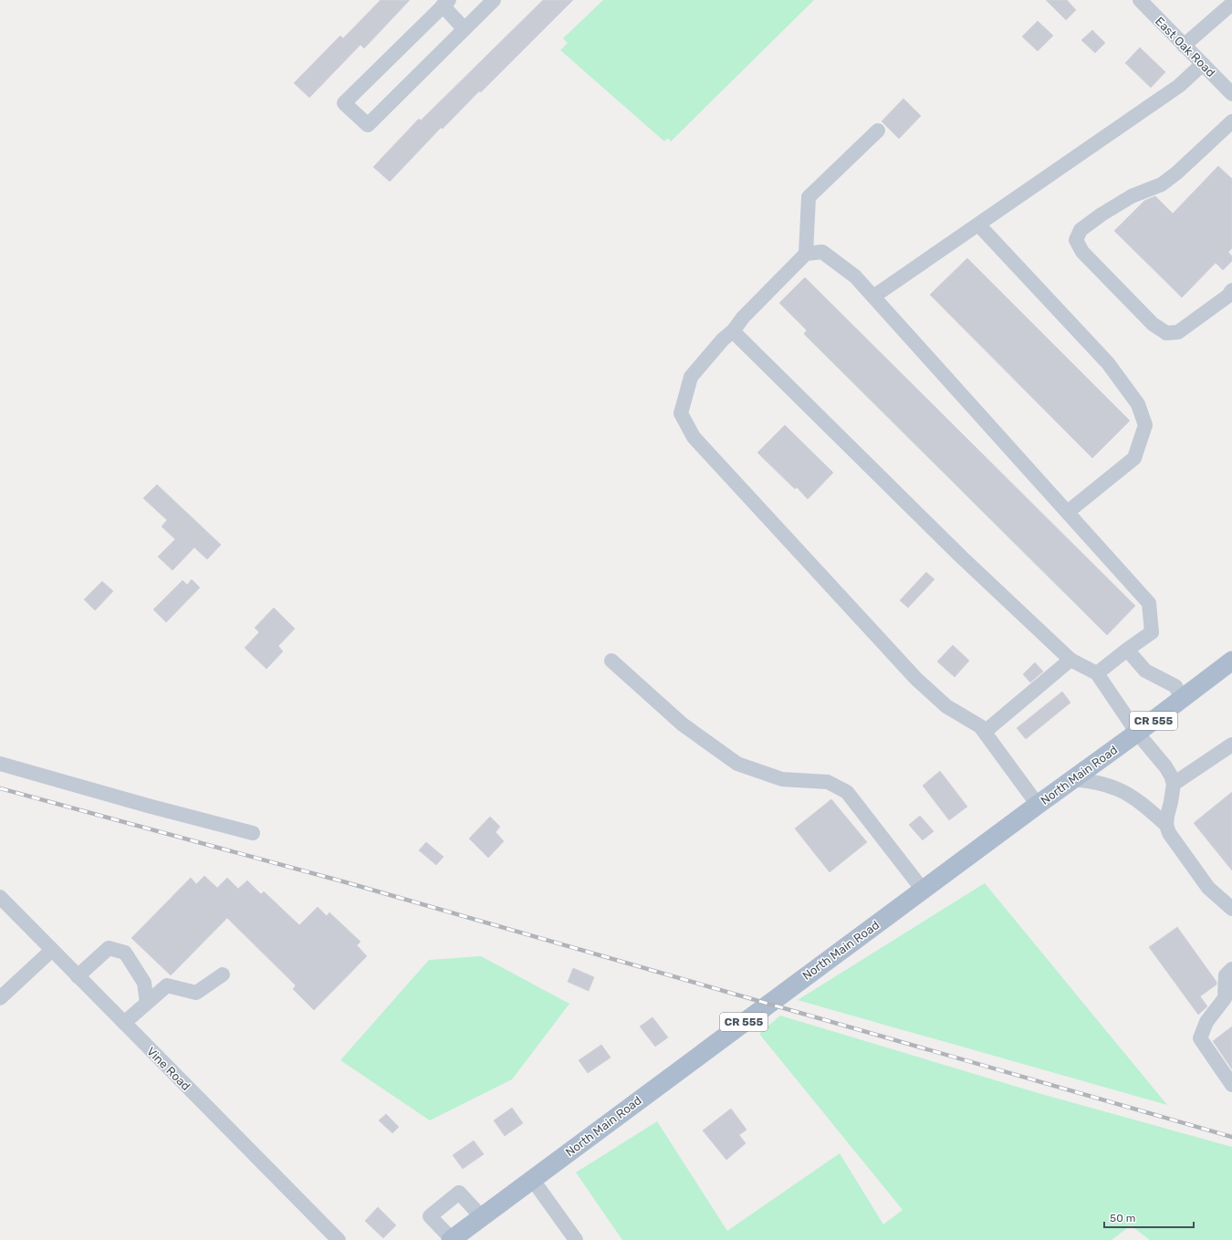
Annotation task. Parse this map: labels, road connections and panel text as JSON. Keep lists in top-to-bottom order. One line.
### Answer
{"streets":{"main road":["CR 555","North Main Road"],"street":["East Oak Road","Vine Road"]},"scale_bar":"50 m"}
